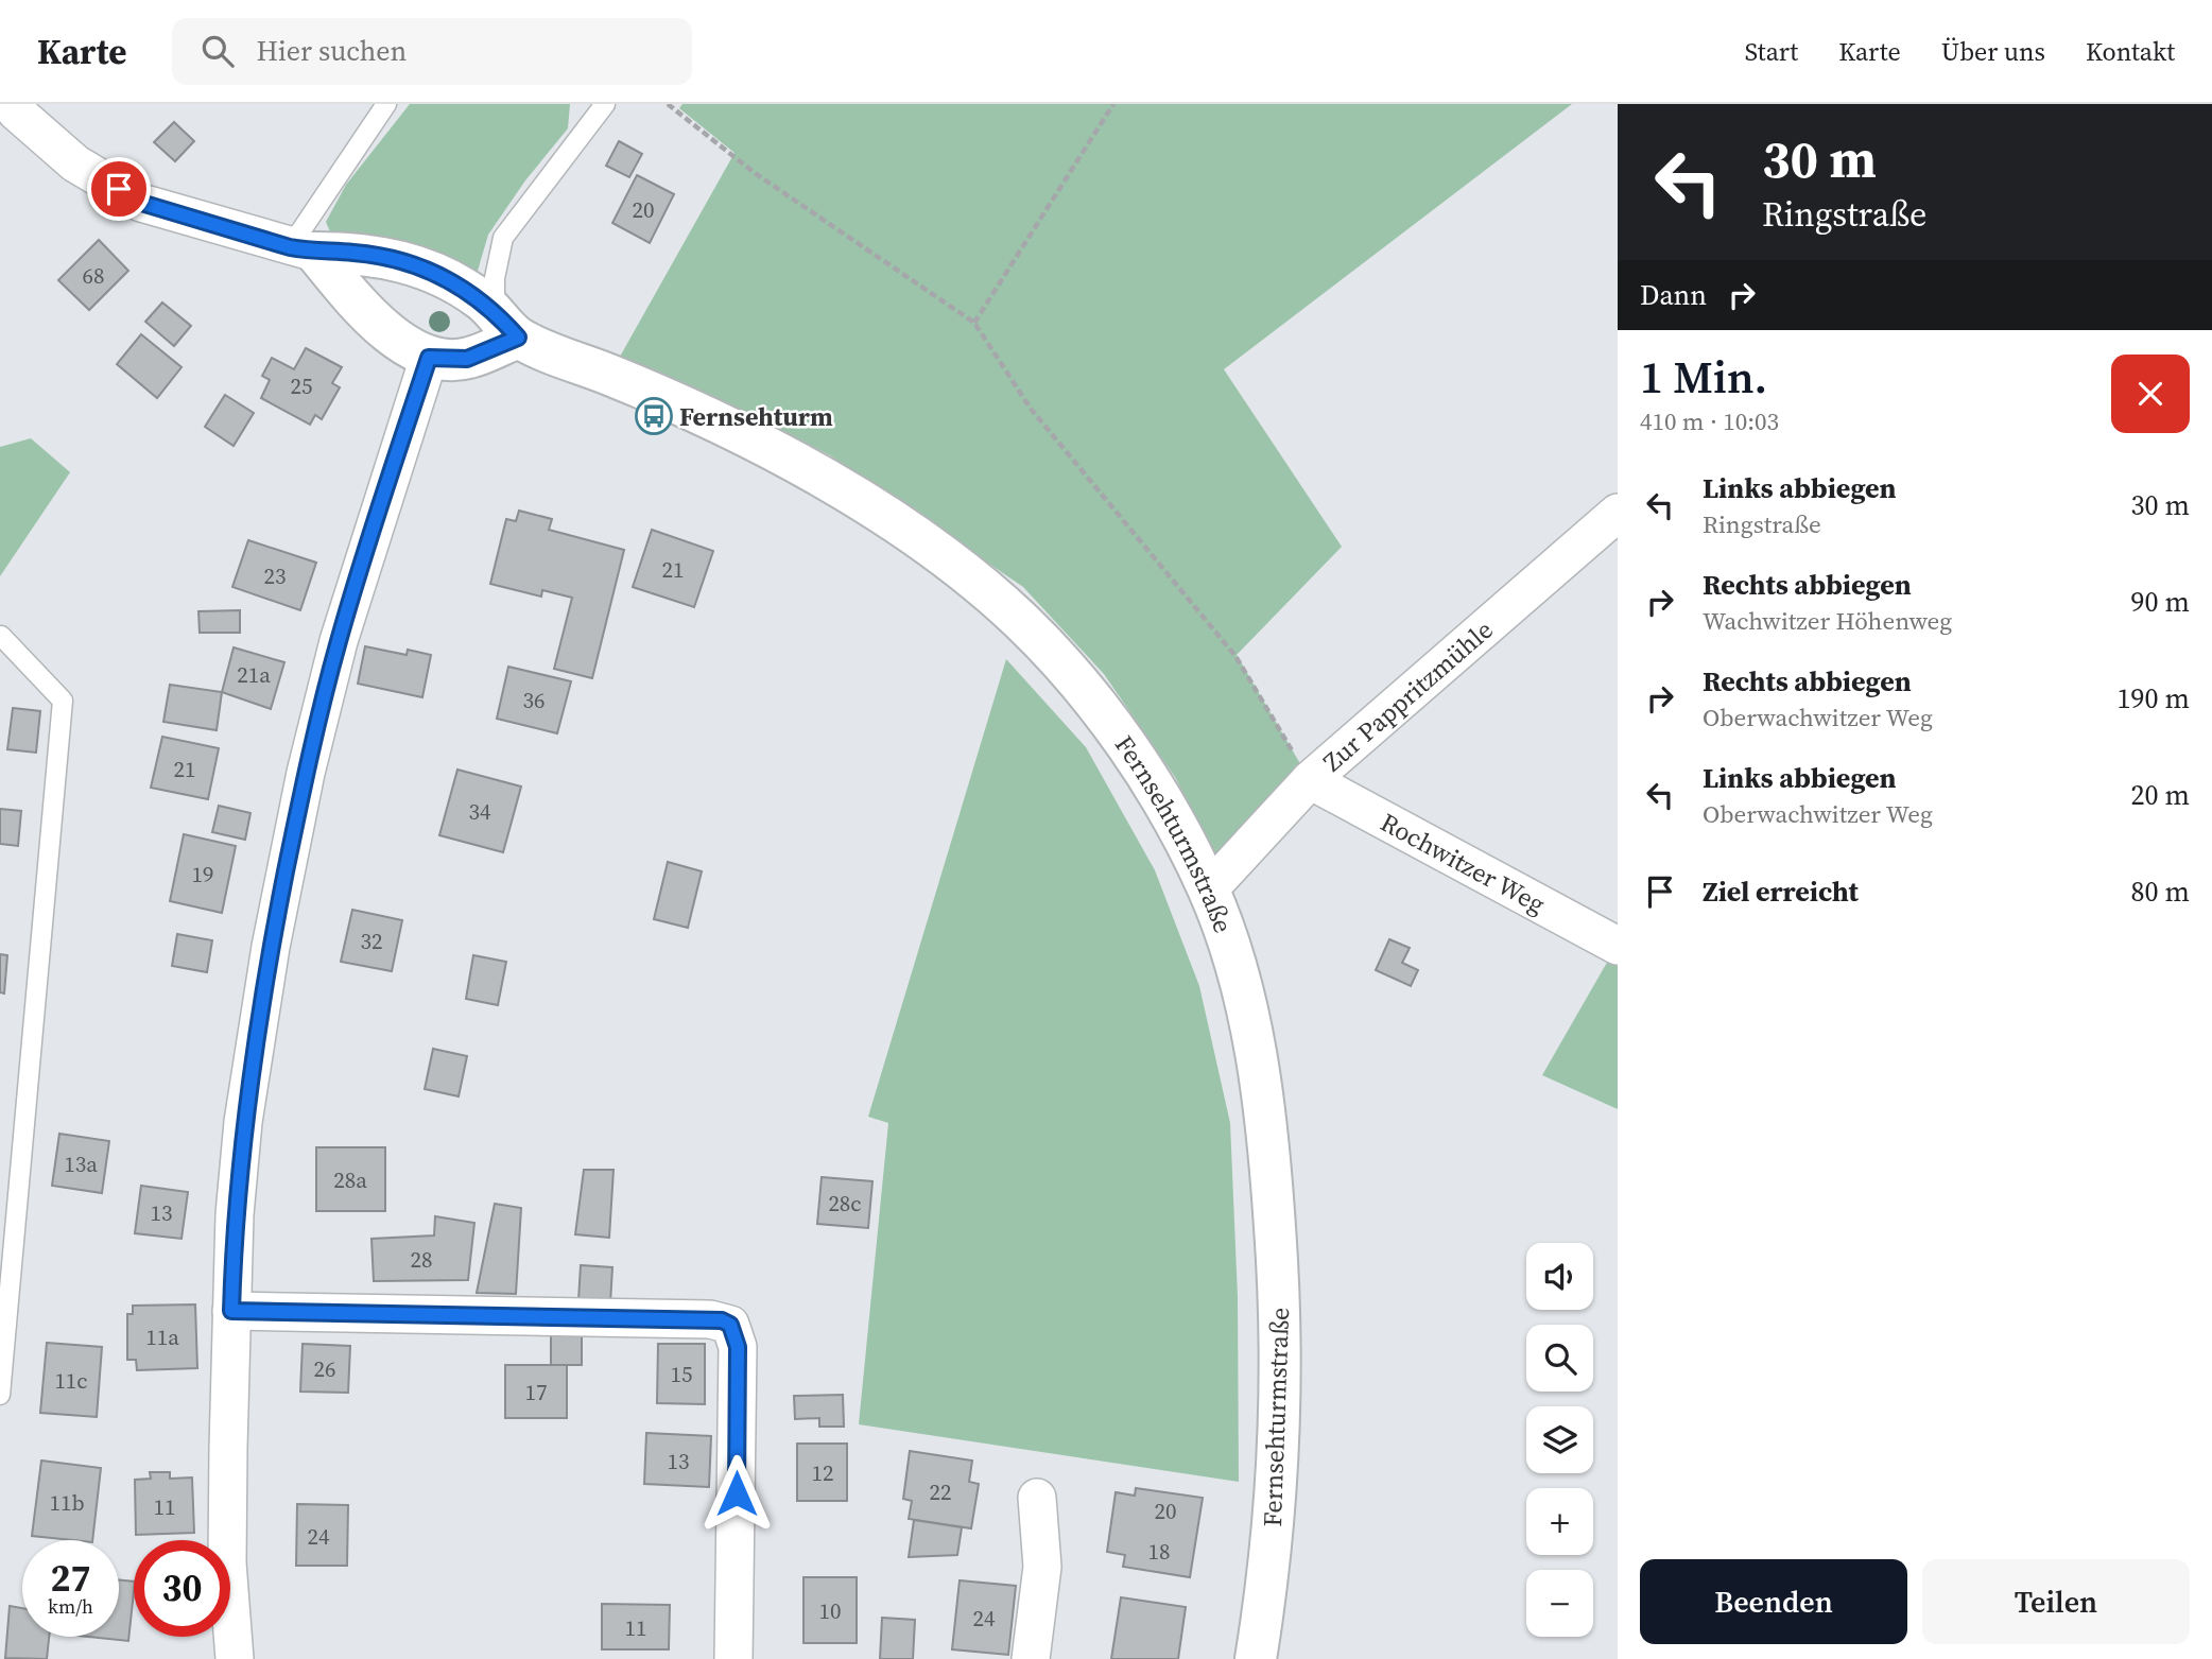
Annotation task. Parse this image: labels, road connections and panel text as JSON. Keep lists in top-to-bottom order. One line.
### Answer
{"streets":{"street":["Zur Pappritzmühle","Fernsehturmstraße","Rochwitzer Weg"]},"crossings":[["Zur Pappritzmühle","Fernsehturmstraße"],["Zur Pappritzmühle","Rochwitzer Weg"]],"places":{"bus stop":["Fernsehturm"]},"house_numbers":["20","68","25","21","23","21a","36","21","34","19","32","13a","28a","28c","13","28","11a","26","15","11c","17","13","12","22","11b","11","20","24","18","10","24","11"],"page":{"header":"Karte","search":"Hier suchen","nav":["Start","Karte","Über uns","Kontakt"],"turn":["30 m","Ringstraße"],"then":"Dann","heading":["1 Min.","410 m · 10:03"],"list":[{"name":"Links abbiegen","note":"Ringstraße","value":"30 m"},{"name":"Rechts abbiegen","note":"Wachwitzer Höhenweg","value":"90 m"},{"name":"Rechts abbiegen","note":"Oberwachwitzer Weg","value":"190 m"},{"name":"Links abbiegen","note":"Oberwachwitzer Weg","value":"20 m"},{"name":"Ziel erreicht","value":"80 m"}],"map_buttons":["+","−"],"speed":"27 km/h","limit":"30","buttons":["Beenden","Teilen"]}}
